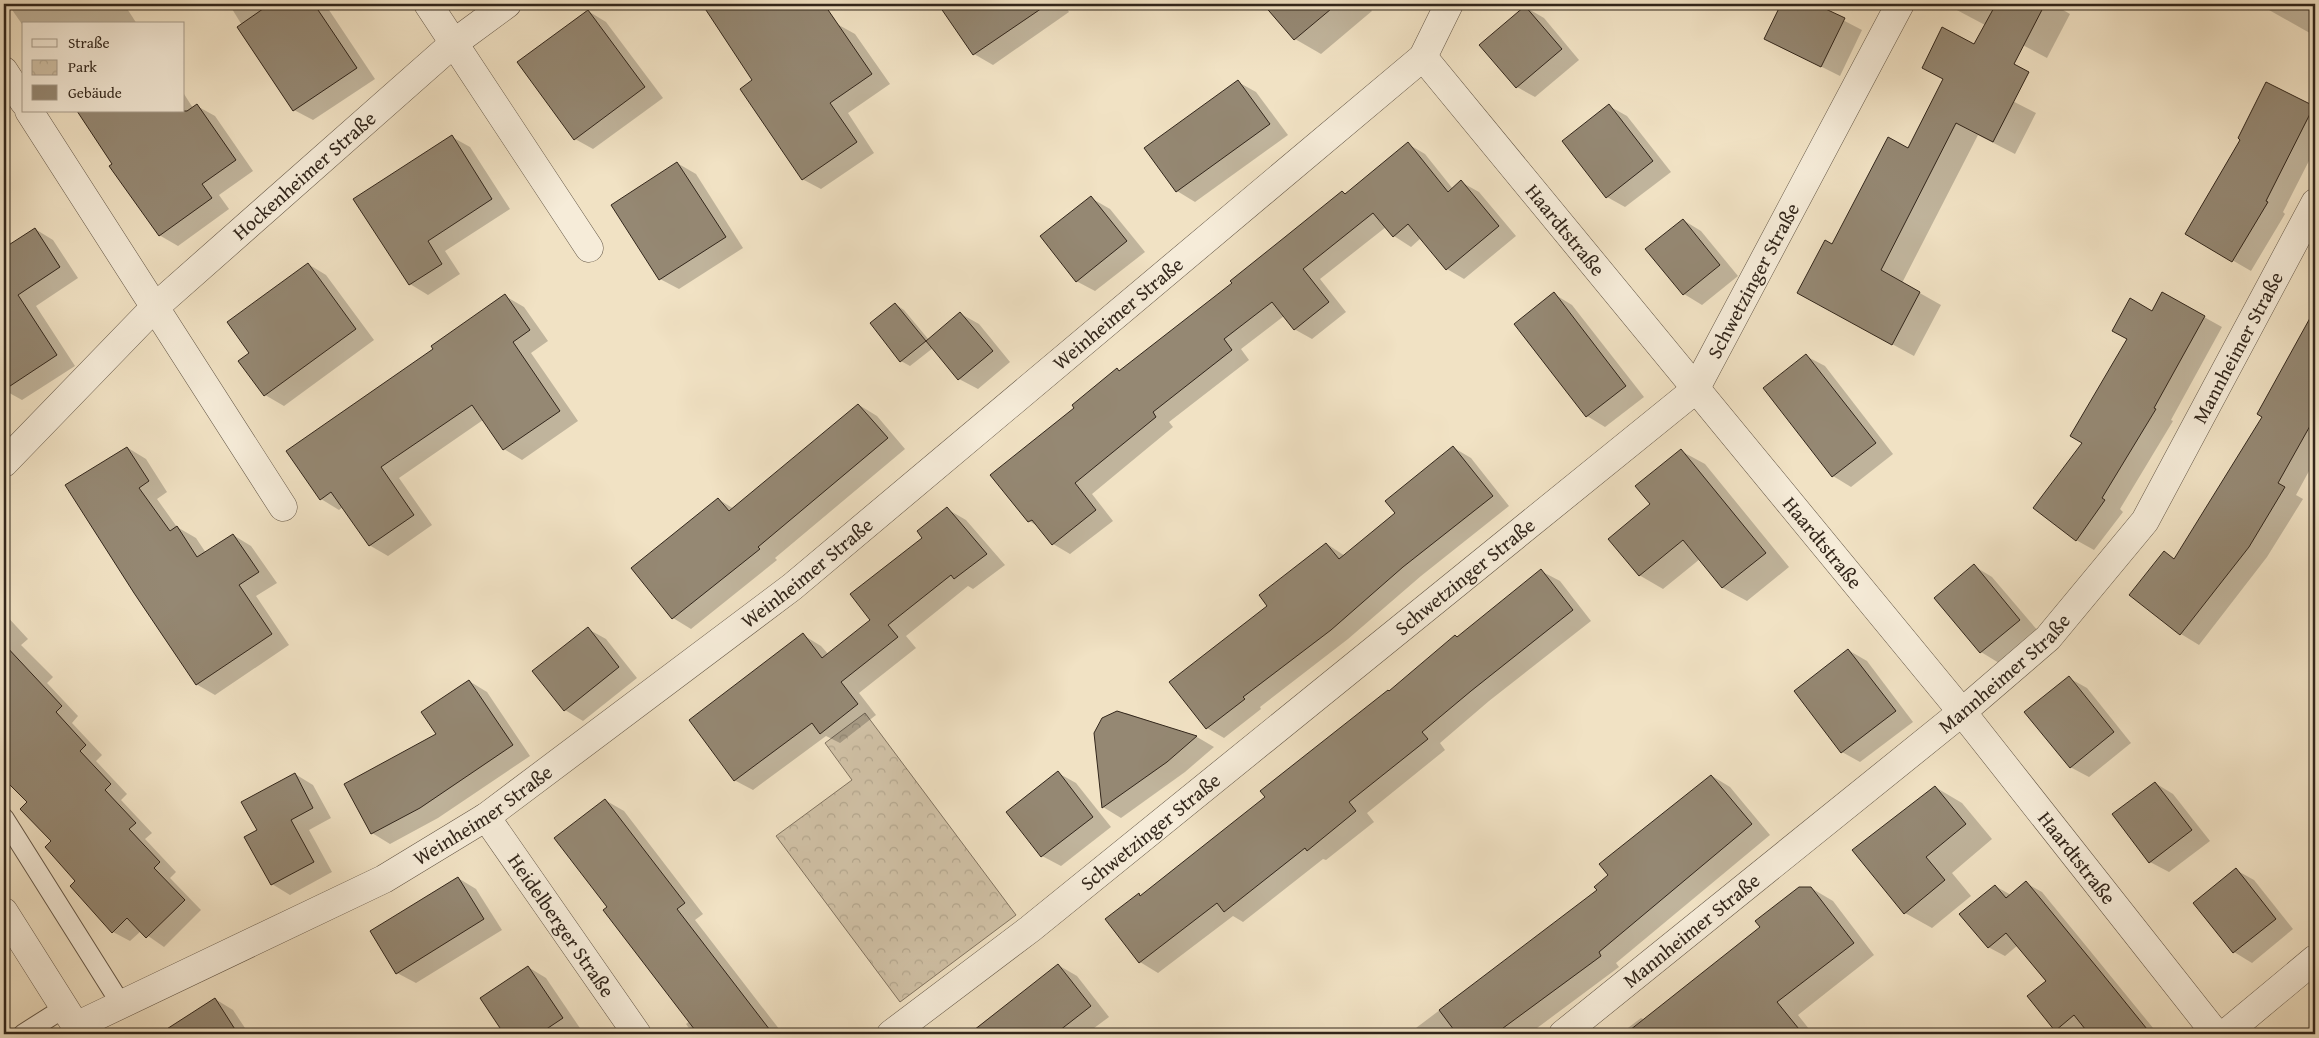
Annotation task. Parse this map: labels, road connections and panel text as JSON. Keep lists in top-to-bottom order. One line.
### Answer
{"streets":{"street":["Hockenheimer Straße","Haardtstraße","Schwetzinger Straße","Weinheimer Straße","Mannheimer Straße","Heidelberger Straße"]},"crossings":[["Haardtstraße","Schwetzinger Straße"],["Haardtstraße","Weinheimer Straße"],["Haardtstraße","Mannheimer Straße"],["Weinheimer Straße","Heidelberger Straße"]],"legend":["Straße","Park","Gebäude"]}
